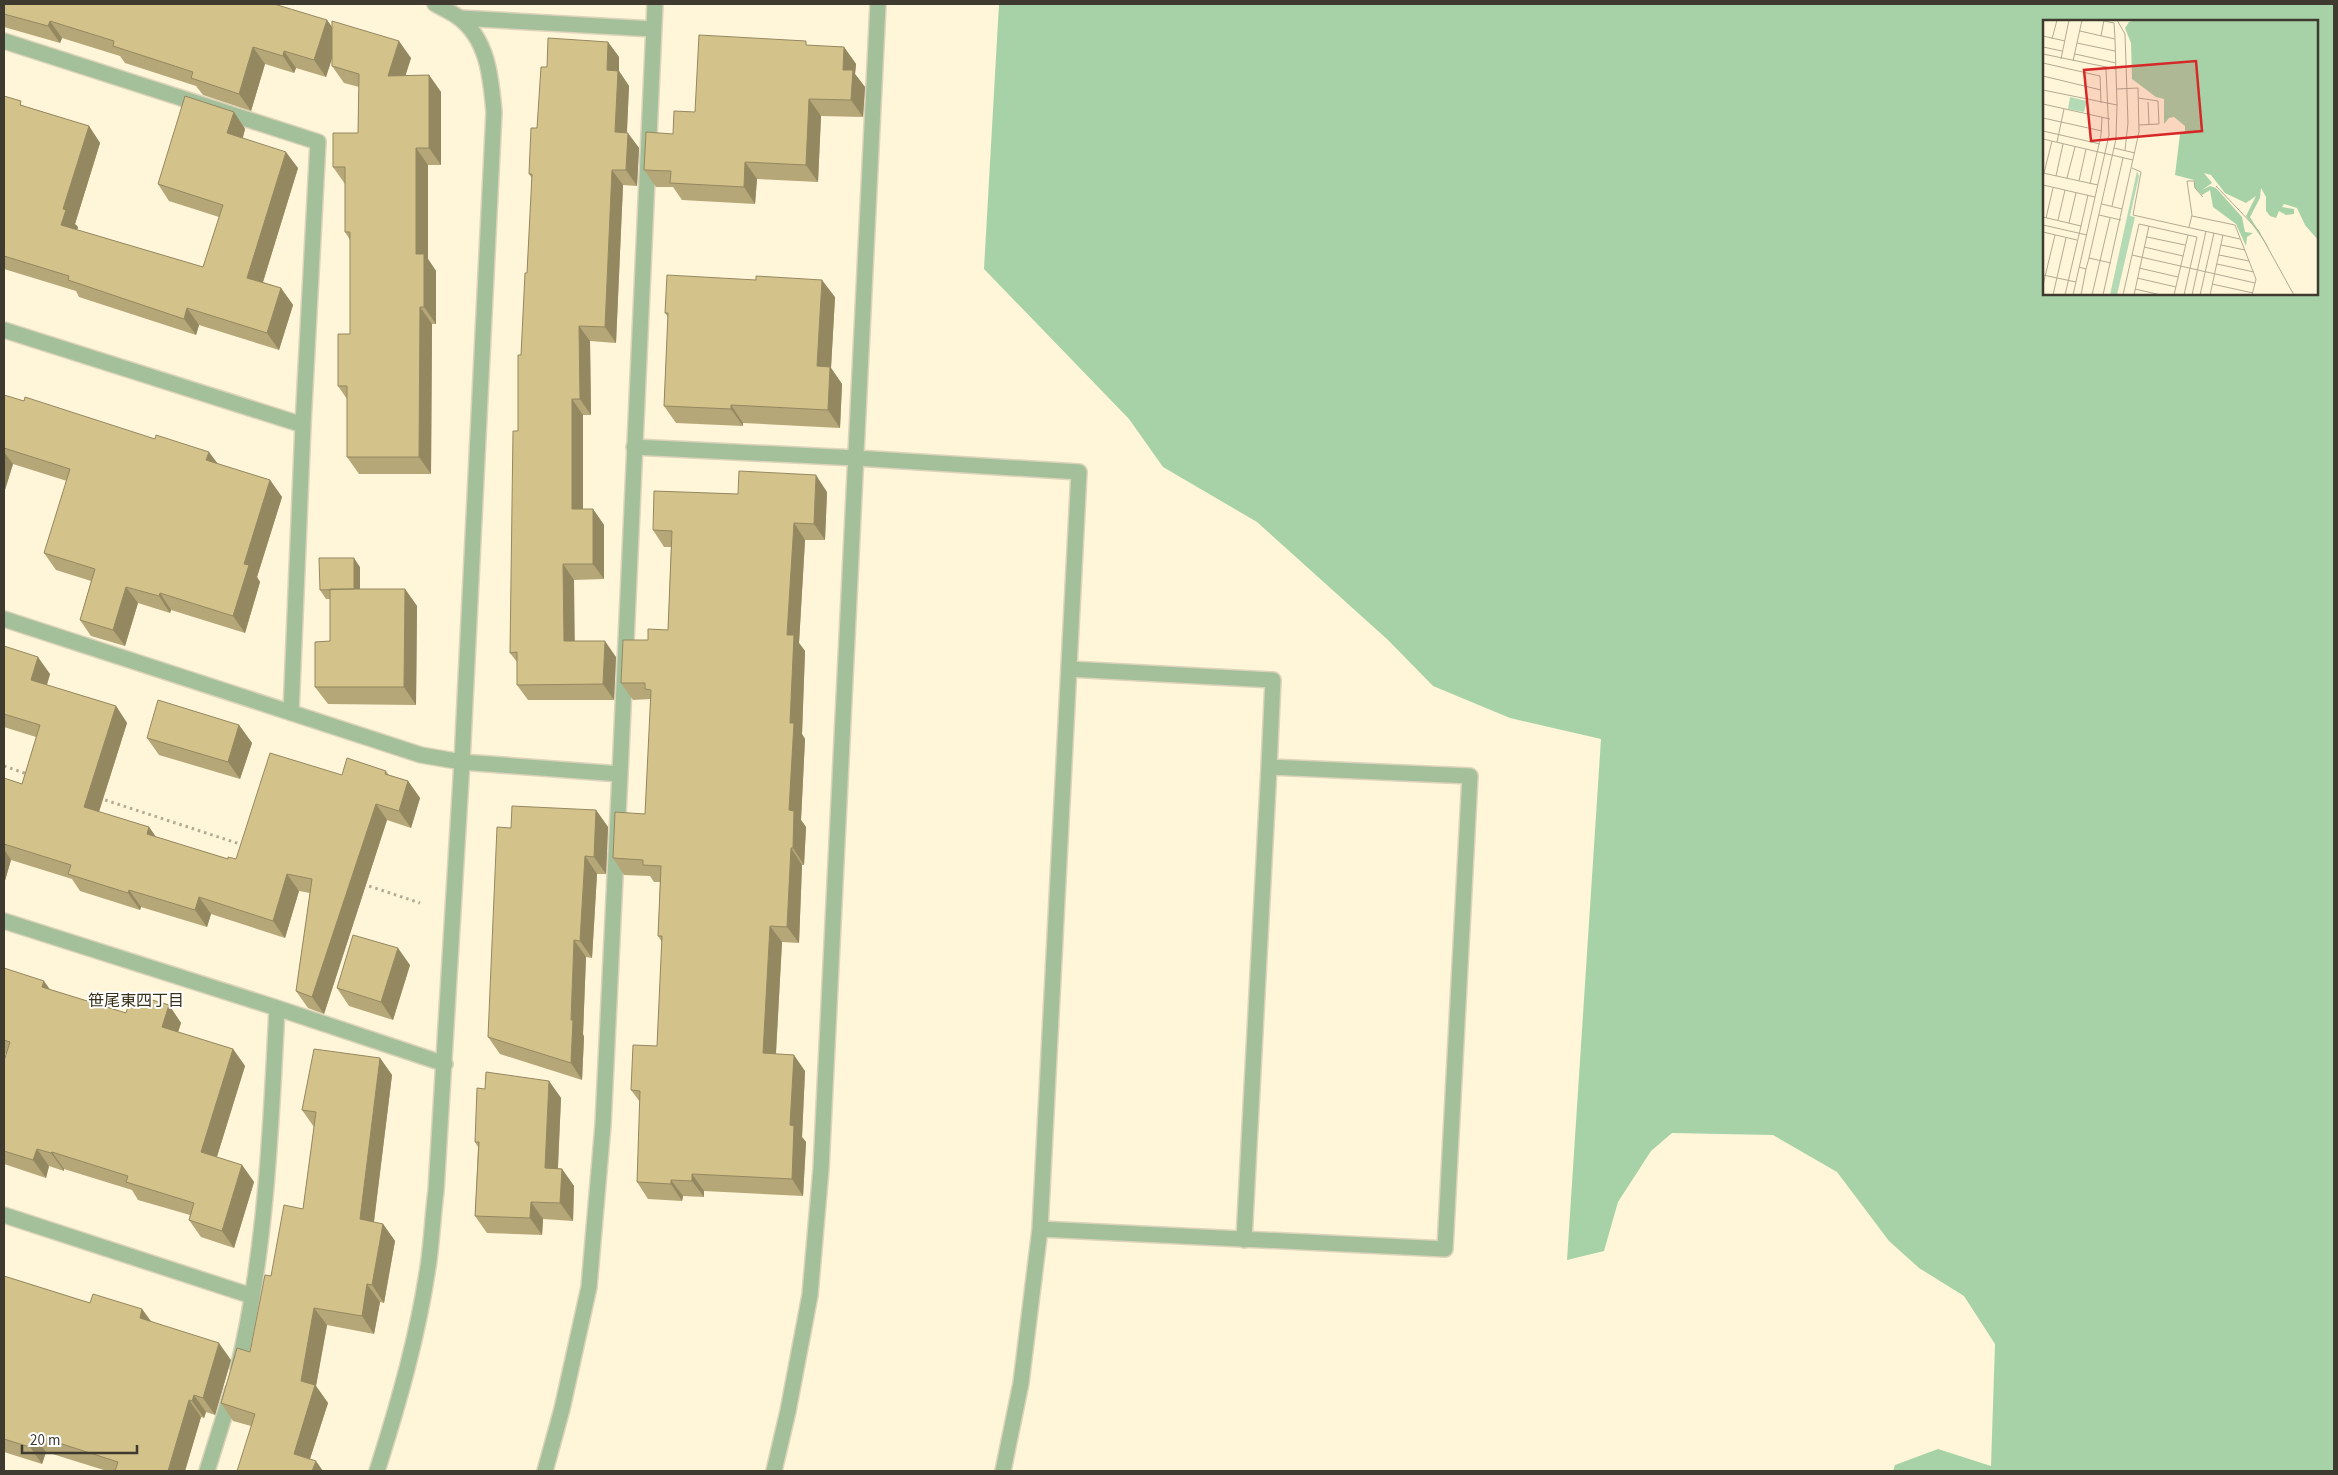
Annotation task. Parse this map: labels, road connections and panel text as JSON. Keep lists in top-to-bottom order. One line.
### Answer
{"districts":["笹尾東四丁目"],"scale_bar":"20 m"}
